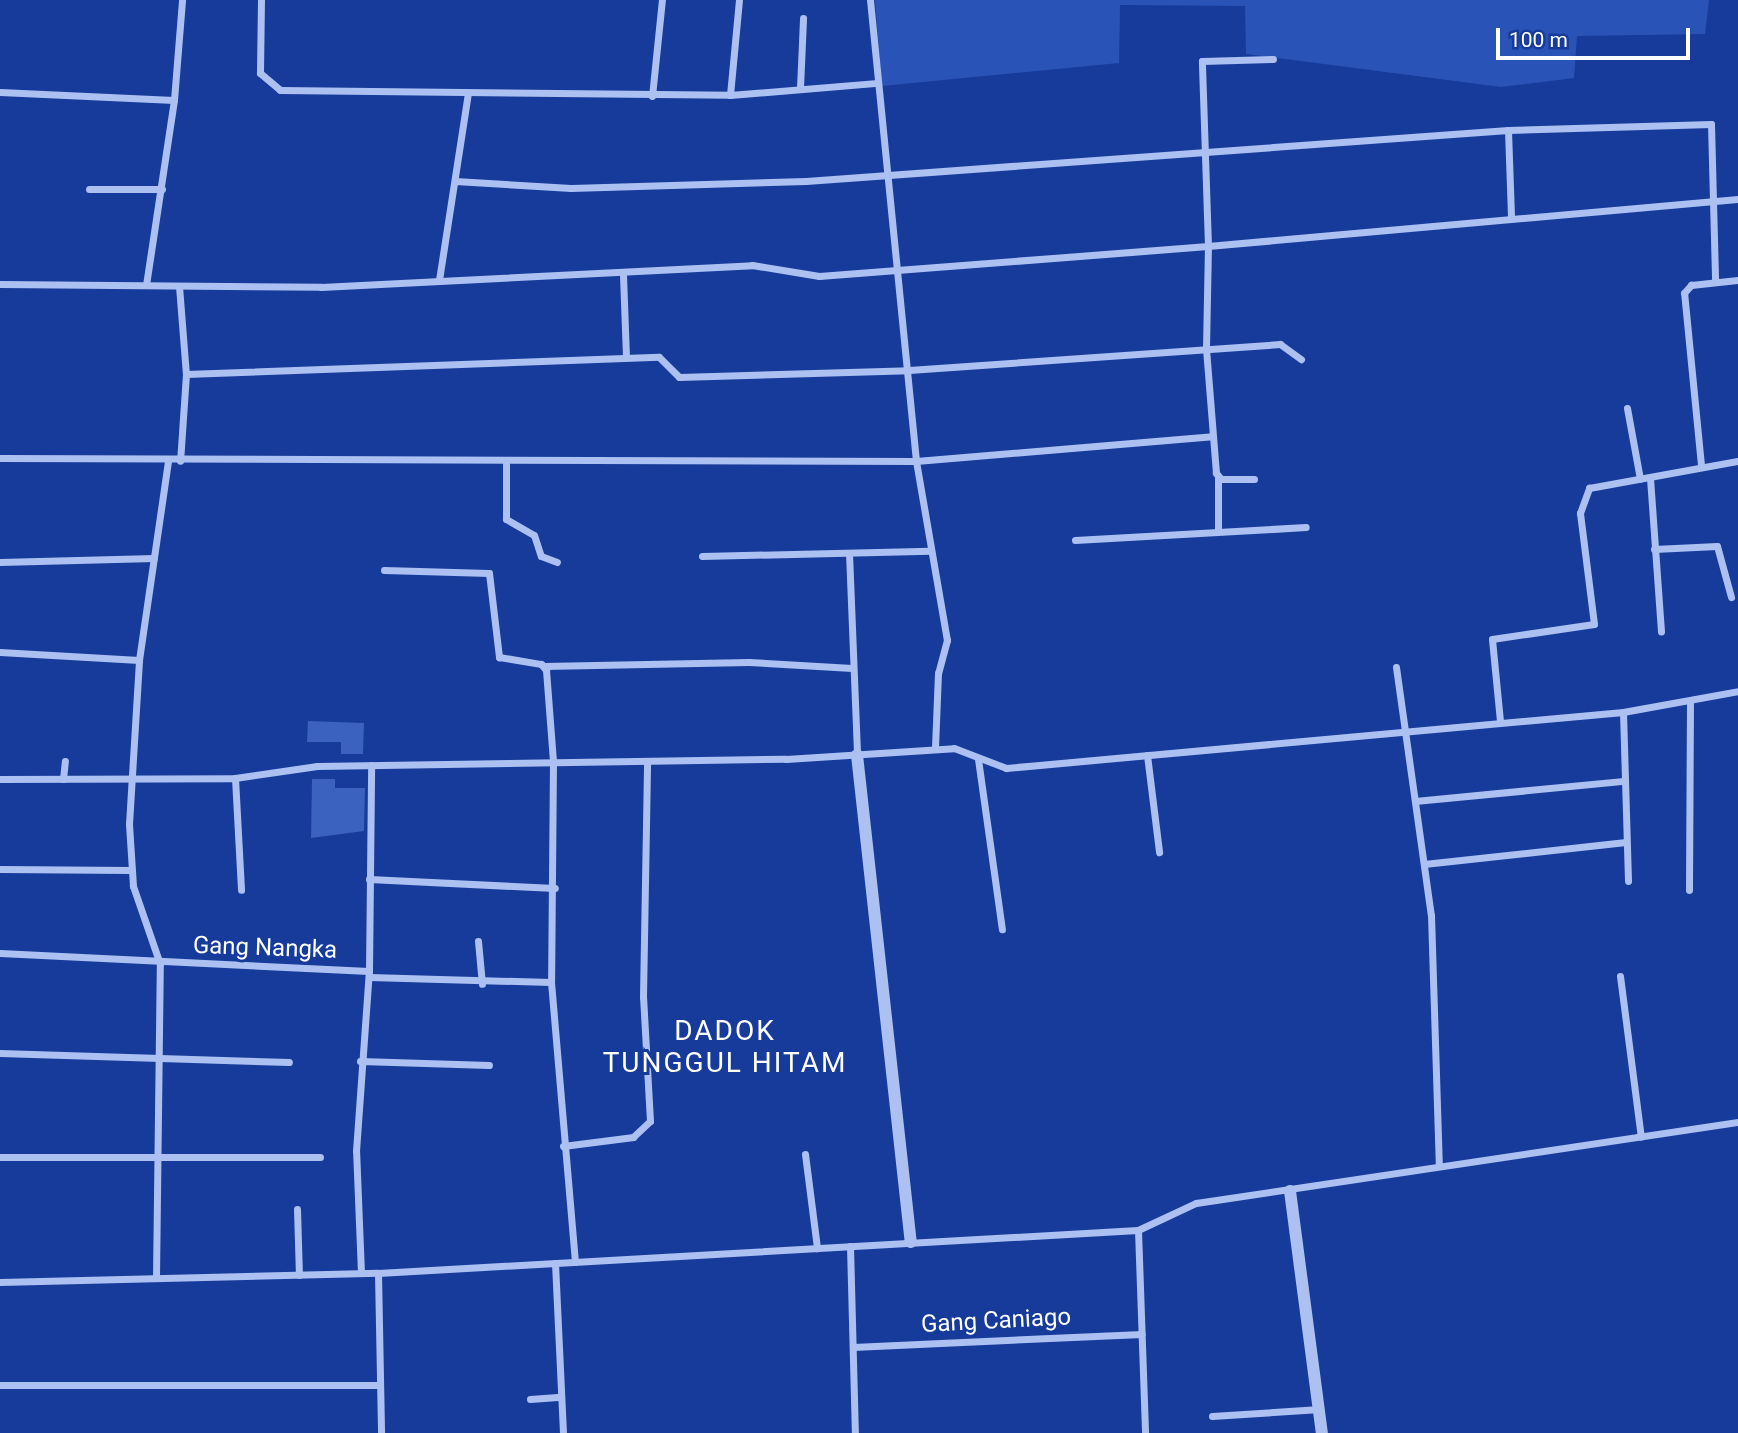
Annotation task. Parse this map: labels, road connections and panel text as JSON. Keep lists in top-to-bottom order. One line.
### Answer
{"streets":{"street":["Gang Nangka","Gang Caniago"]},"districts":["DADOK TUNGGUL HITAM"],"scale_bar":"100 m"}
